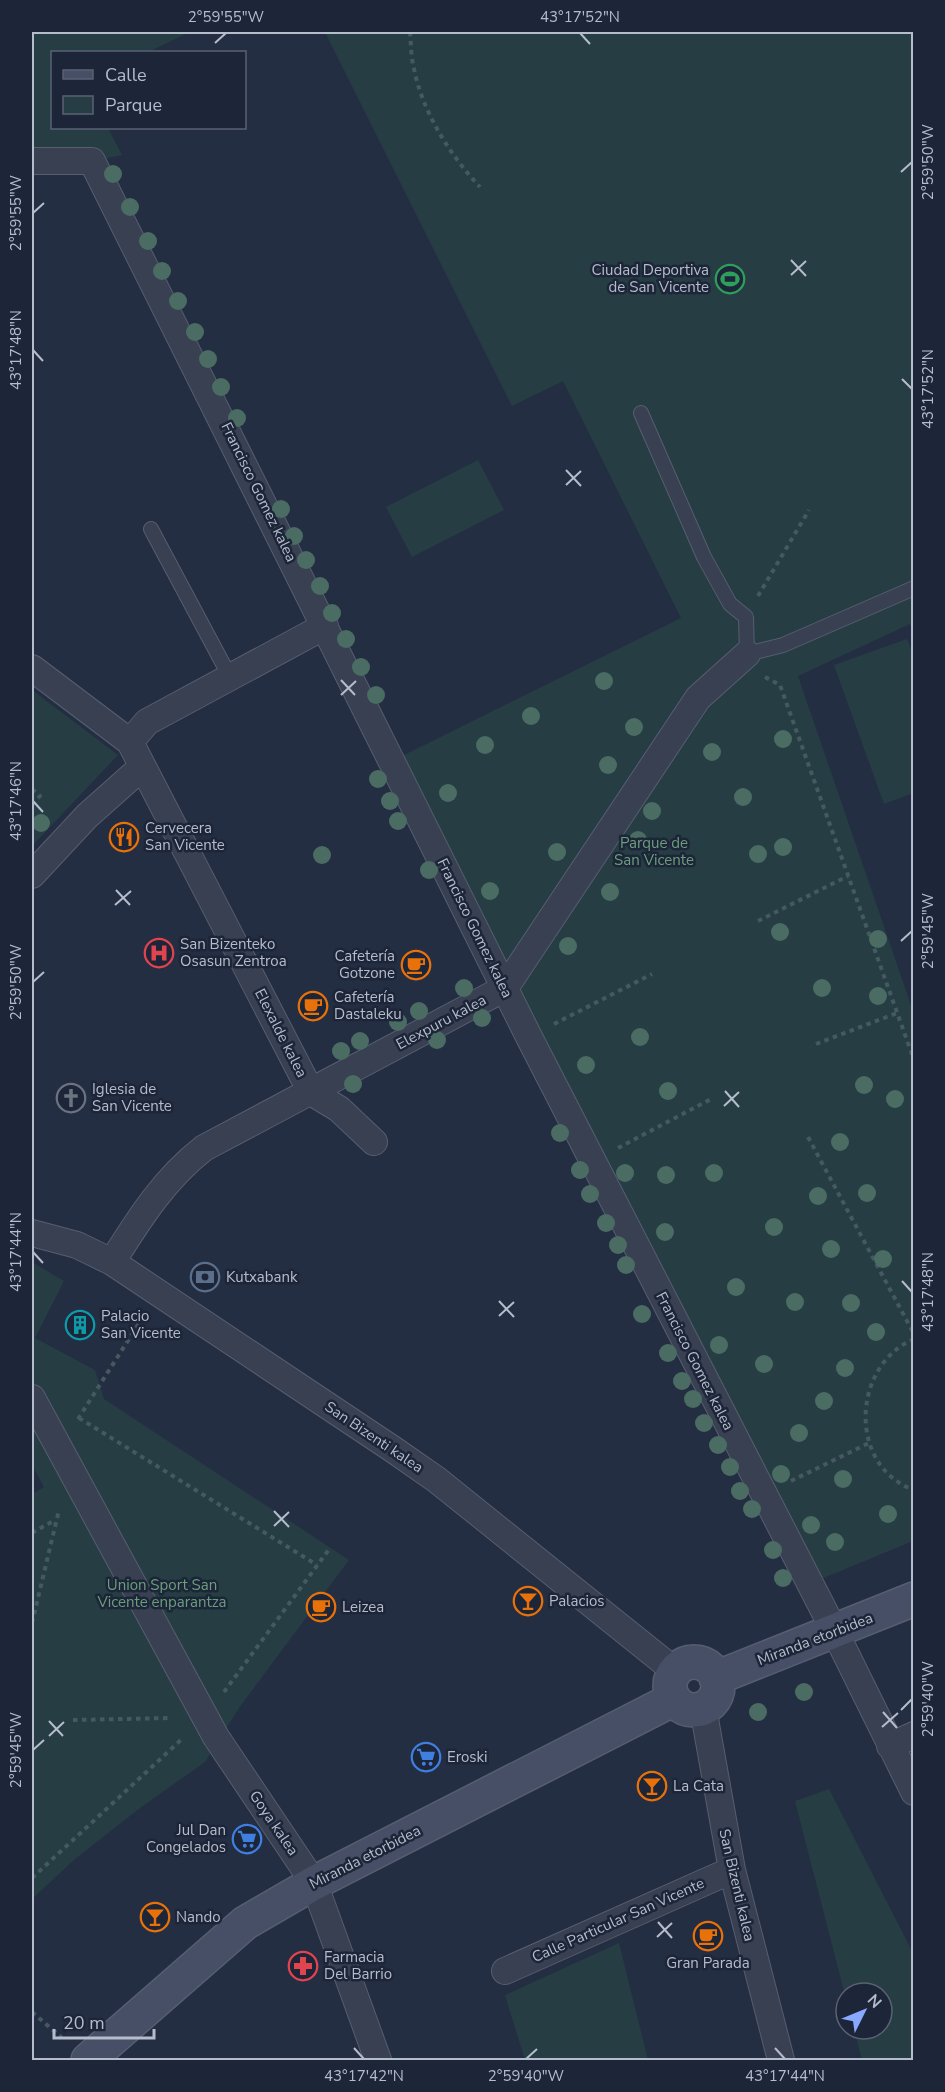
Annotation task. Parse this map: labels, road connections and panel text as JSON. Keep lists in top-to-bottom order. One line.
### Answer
{"streets":{"street":["Francisco Gomez kalea","Elexpuru kalea","Elexalde kalea","San Bizenti kalea","Miranda etorbidea","Goya kalea","Calle Particular San Vicente"]},"crossings":[["Francisco Gomez kalea","Elexpuru kalea"],["Francisco Gomez kalea","Miranda etorbidea"],["Elexpuru kalea","Elexalde kalea"],["Elexpuru kalea","San Bizenti kalea"],["San Bizenti kalea","Miranda etorbidea"],["San Bizenti kalea","Calle Particular San Vicente"],["Miranda etorbidea","Goya kalea"]],"parks":["Parque de San Vicente","Union Sport San Vicente enparantza"],"places":{"sports":["Ciudad Deportiva de San Vicente"],"restaurant":["Cervecera San Vicente"],"hospital":["San Bizenteko Osasun Zentroa"],"cafe":["Cafetería Gotzone","Cafetería Dastaleku","Leizea","Gran Parada"],"church":["Iglesia de San Vicente"],"bank":["Kutxabank"],"building":["Palacio San Vicente"],"bar":["Palacios","La Cata","Nando"],"supermarket":["Eroski","Jul Dan Congelados"],"pharmacy":["Farmacia Del Barrio"]},"legend":["Calle","Parque"],"scale_bar":"20 m","north":"top right","coordinates":["2°59'55\"W","43°17'52\"N","2°59'50\"W","43°17'48\"N","43°17'46\"N","2°59'45\"W","43°17'44\"N","2°59'40\"W","43°17'42\"N"]}
